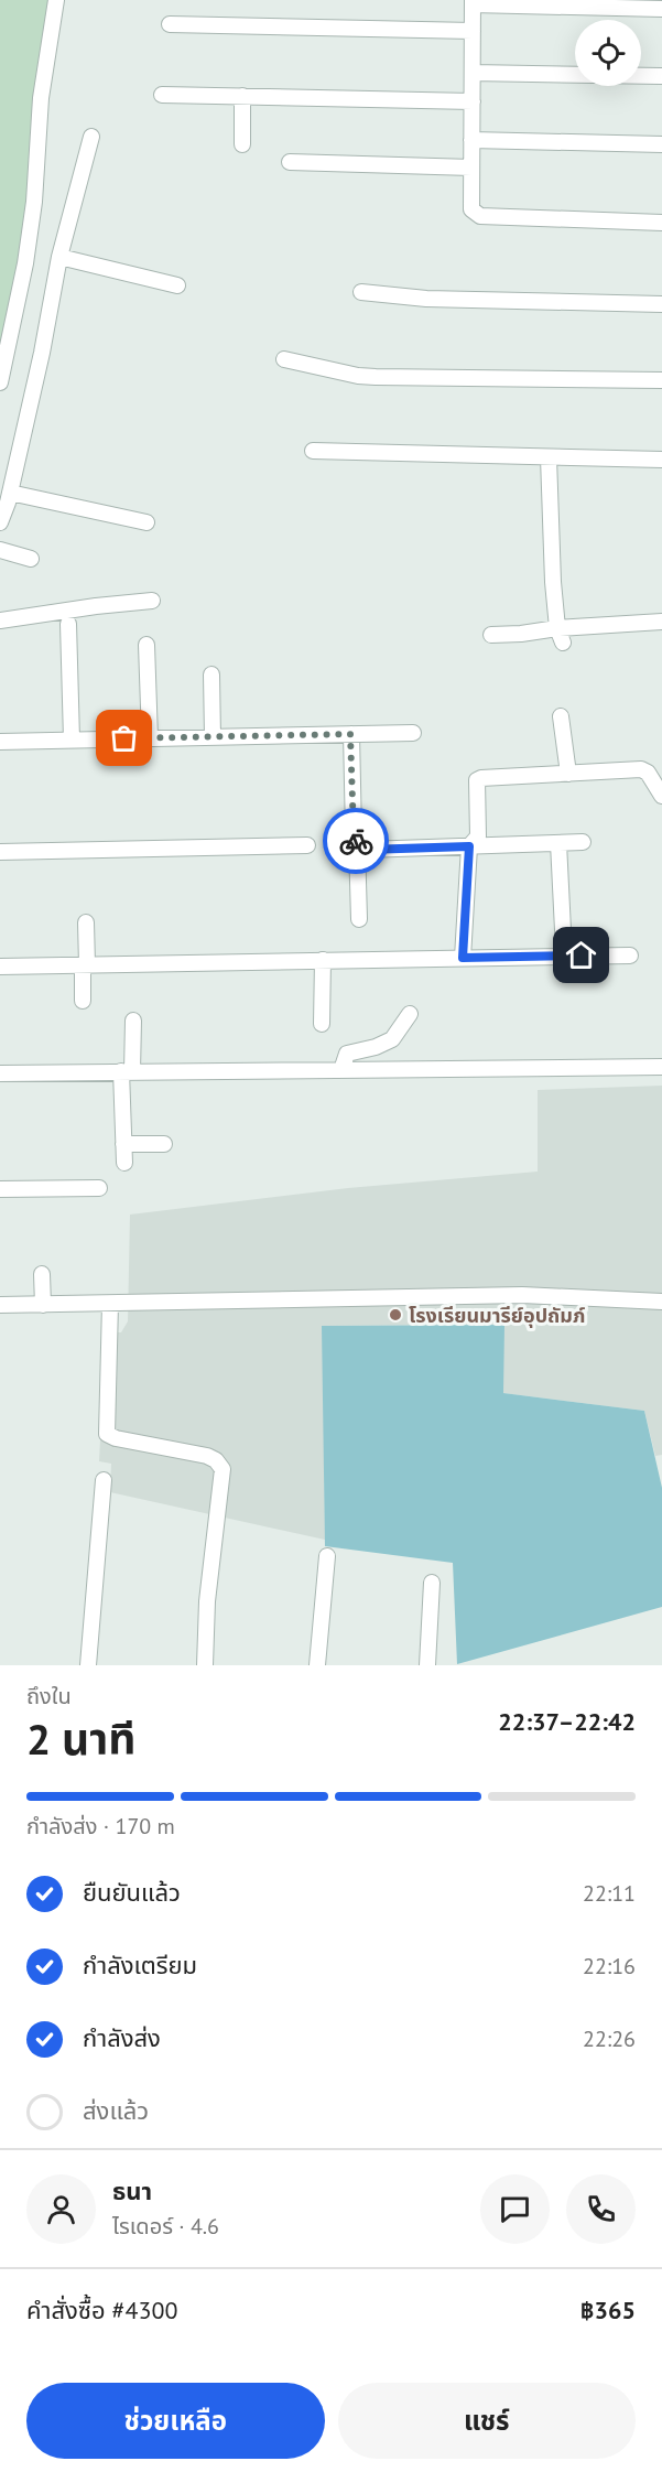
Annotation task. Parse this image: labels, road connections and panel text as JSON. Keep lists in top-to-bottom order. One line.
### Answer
{"places":["โรงเรียนมารีย์อุปถัมภ์"],"page":{"heading":["2 นาที","ถึงใน","22:37–22:42"],"panel":["ธนา","ไรเดอร์ · 4.6","คำสั่งซื้อ #4300","฿365"],"bar":"กำลังส่ง · 170 m","list":[["ยืนยันแล้ว","22:11"],["กำลังเตรียม","22:16"],["กำลังส่ง","22:26"],"ส่งแล้ว"],"buttons":["ช่วยเหลือ","แชร์"]}}
